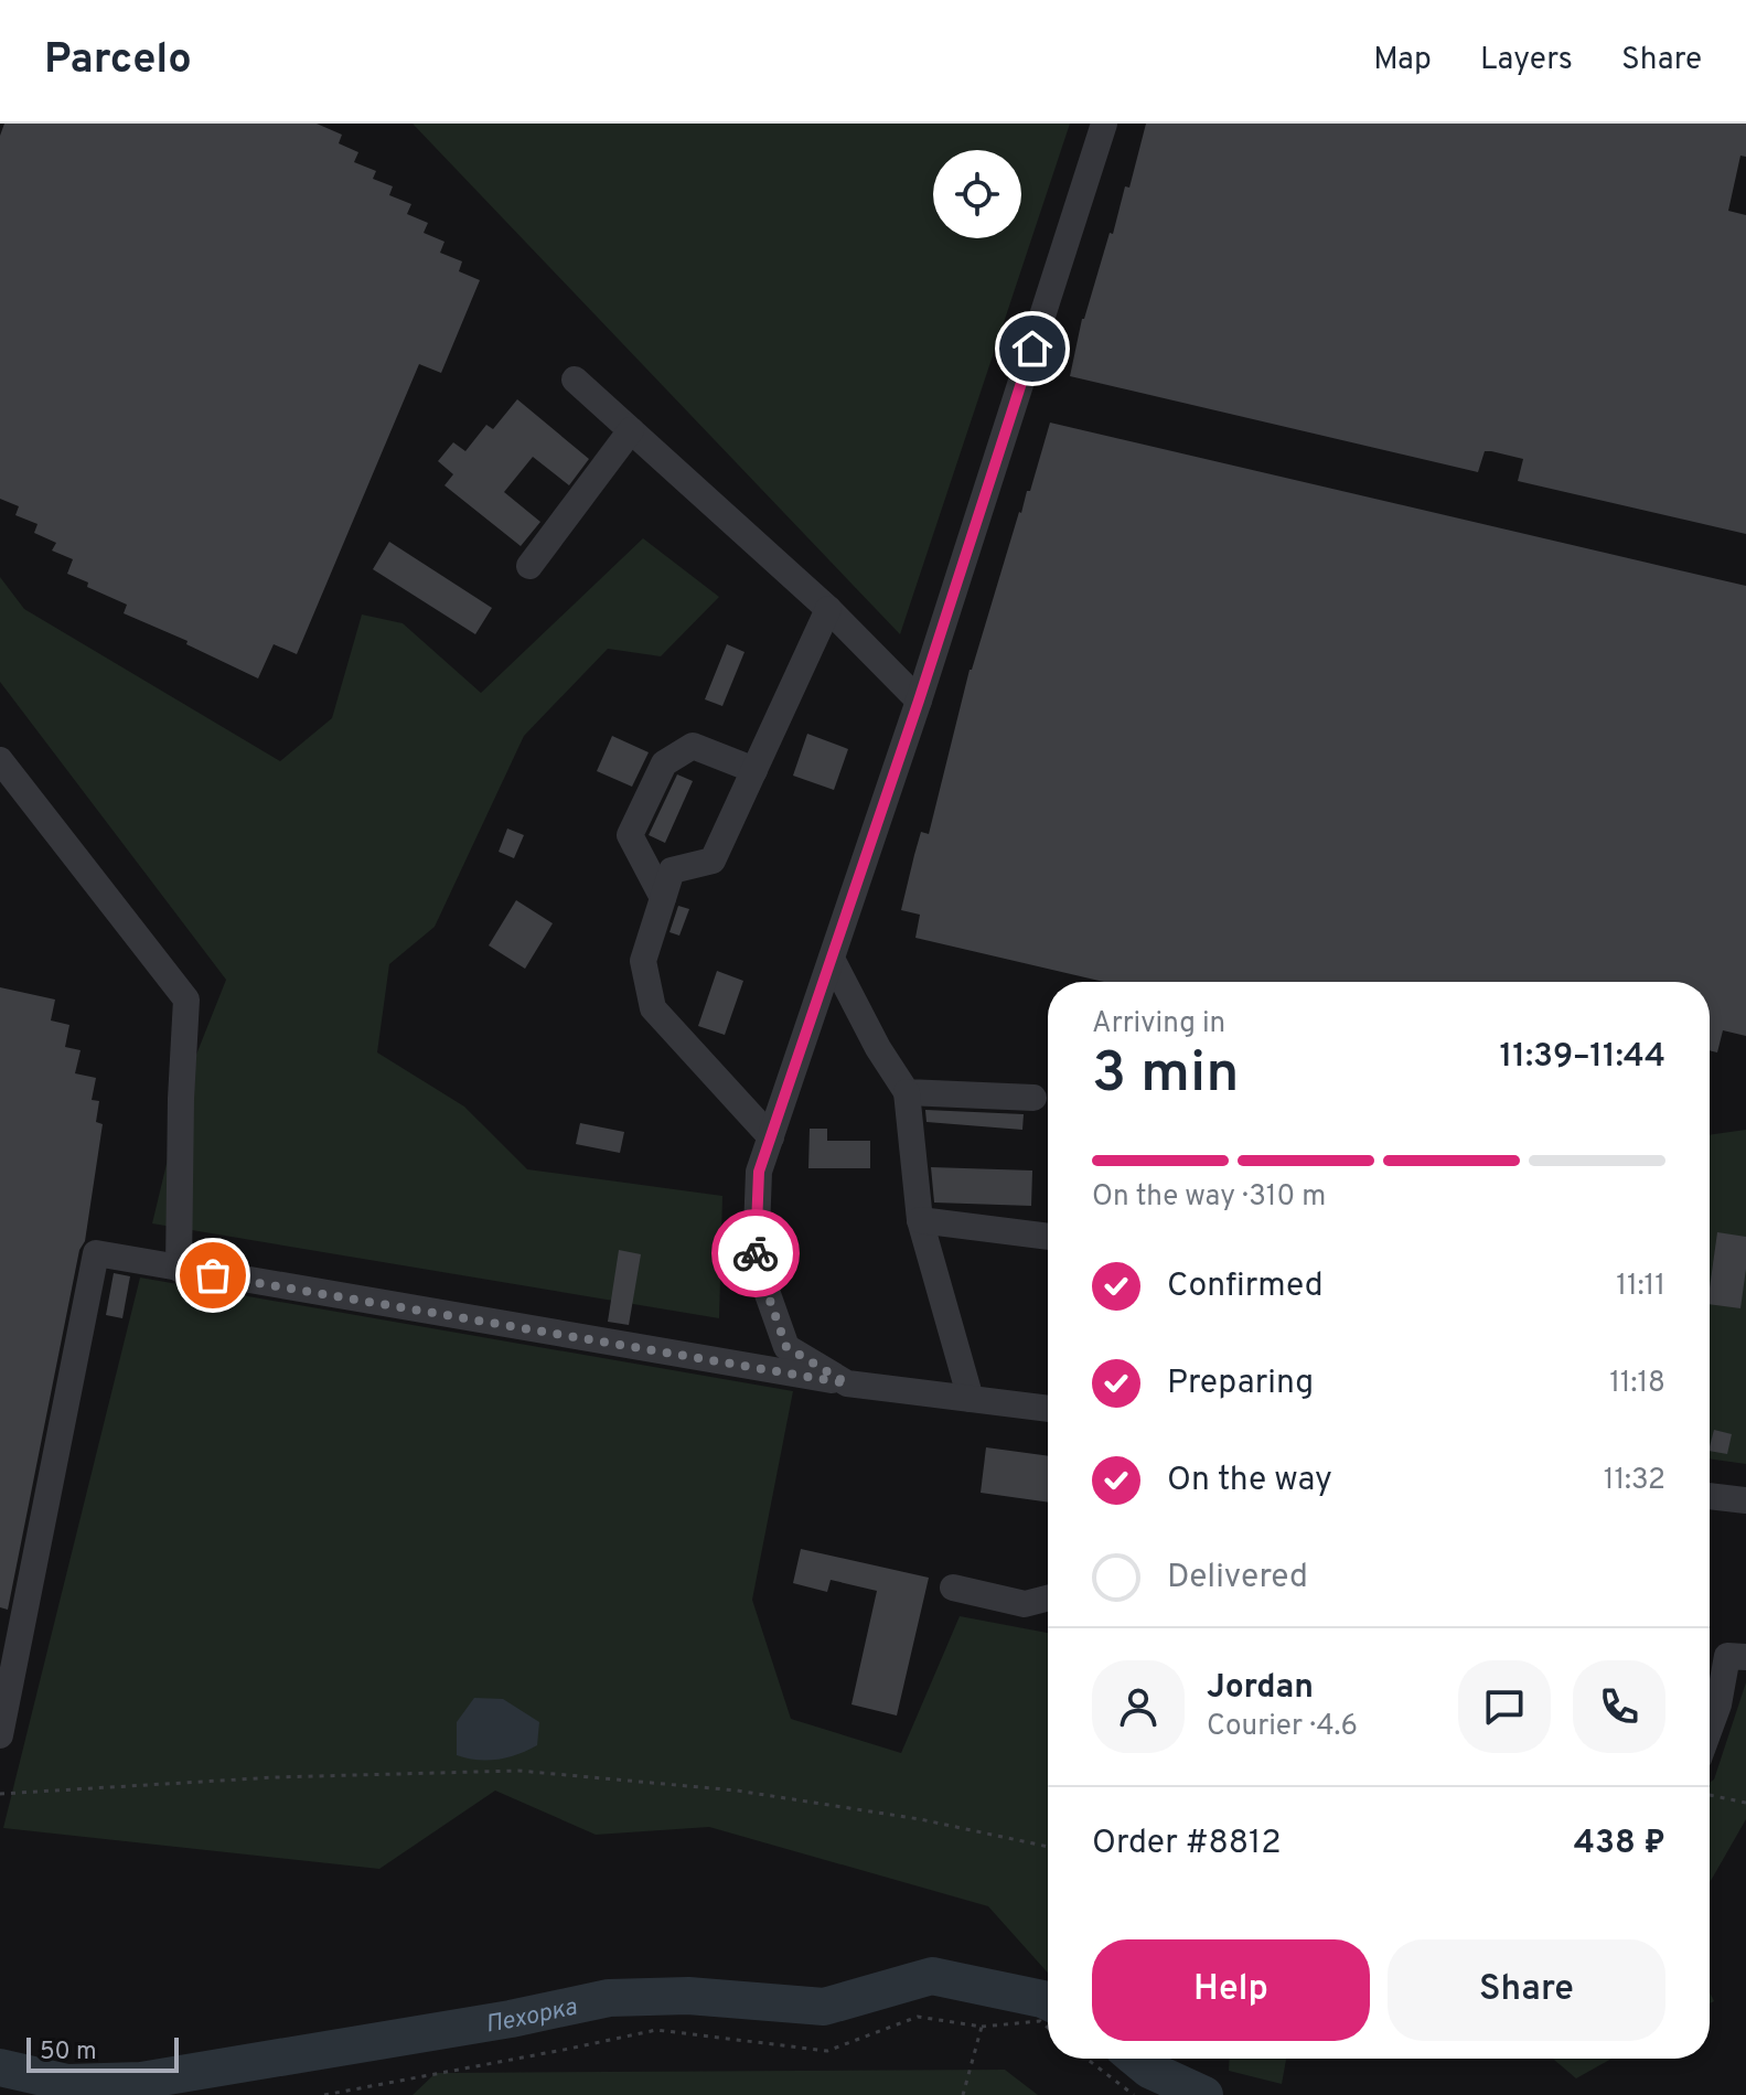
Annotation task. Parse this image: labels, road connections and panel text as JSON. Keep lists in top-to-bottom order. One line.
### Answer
{"water":["Пехорка"],"scale_bar":"50 m","page":{"header":"Parcelo","nav":["Map","Layers","Share"],"heading":["3 min","Arriving in","11:39–11:44"],"panel":["Jordan","Courier · 4.6","Order #8812","438 ₽"],"bar":"On the way · 310 m","list":[["Confirmed","11:11"],["Preparing","11:18"],["On the way","11:32"],"Delivered"],"buttons":["Help","Share"],"scale":"50 m"}}
